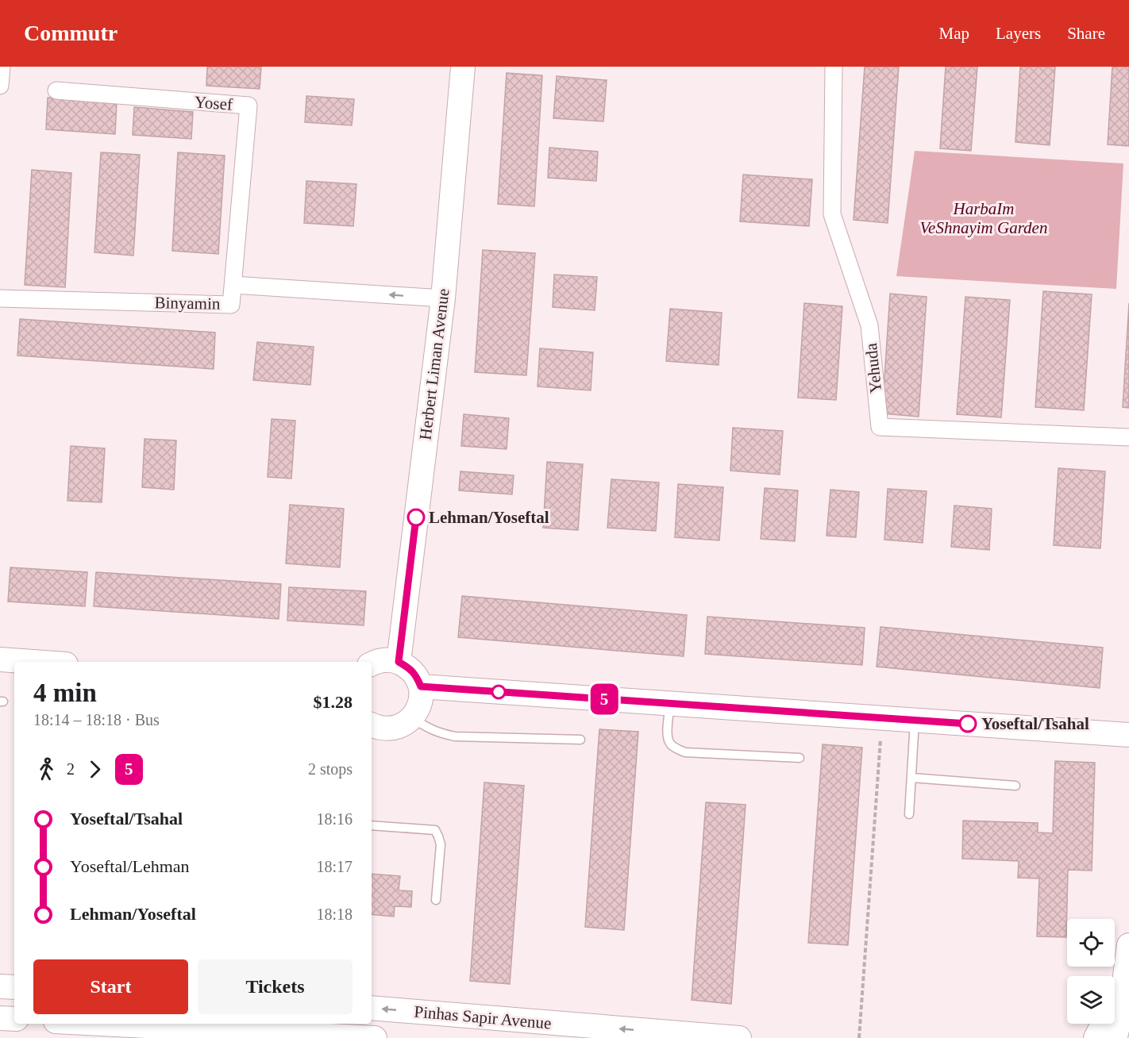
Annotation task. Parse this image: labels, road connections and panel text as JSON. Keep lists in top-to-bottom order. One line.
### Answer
{"streets":{"street":["Yosef","Binyamin","Herbert Liman Avenue","Yehuda","Pinhas Sapir Avenue"]},"crossings":[["Yosef","Binyamin"],["Binyamin","Herbert Liman Avenue"]],"one_way":["Binyamin","Pinhas Sapir Avenue"],"parks":["HarbaIm VeShnayim Garden"],"places":["Lehman/Yoseftal","Yoseftal/Tsahal"],"lines":["bus line 5"],"page":{"header":"Commutr","nav":["Map","Layers","Share"],"on_map":"5","heading":["4 min","18:14 – 18:18 · Bus","$1.28"],"legs":["2","5","2 stops"],"list":[{"name":"Yoseftal/Tsahal","value":"18:16"},{"name":"Yoseftal/Lehman","value":"18:17"},{"name":"Lehman/Yoseftal","value":"18:18"}],"buttons":["Start","Tickets"]}}
